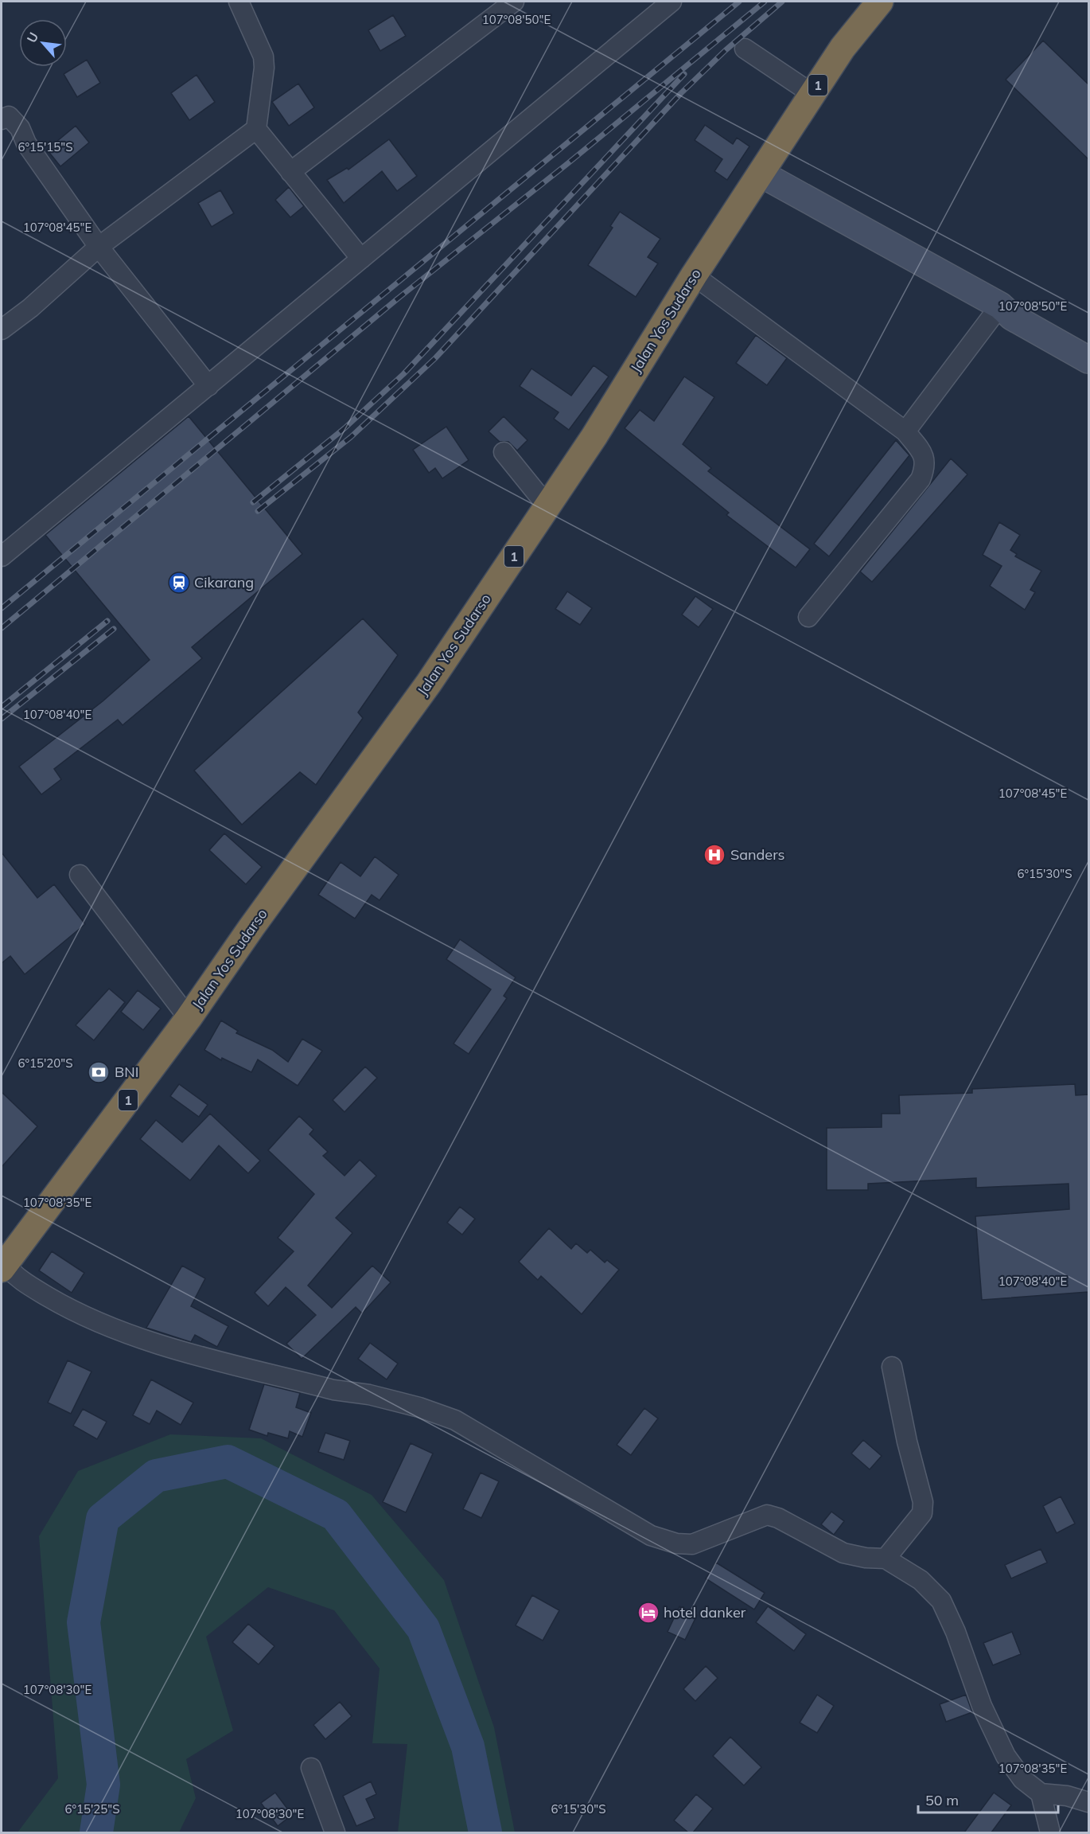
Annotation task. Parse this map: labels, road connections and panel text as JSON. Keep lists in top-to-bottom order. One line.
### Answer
{"streets":{"highway":["1","Jalan Yos Sudarso"]},"places":{"station":["Cikarang"],"hospital":["Sanders"],"bank":["BNI"],"hotel":["hotel danker"]},"scale_bar":"50 m","north":"top left","coordinates":["107°08'50\"E","6°15'15\"S","107°08'45\"E","107°08'40\"E","6°15'30\"S","6°15'20\"S","107°08'35\"E","107°08'30\"E","6°15'25\"S"]}
